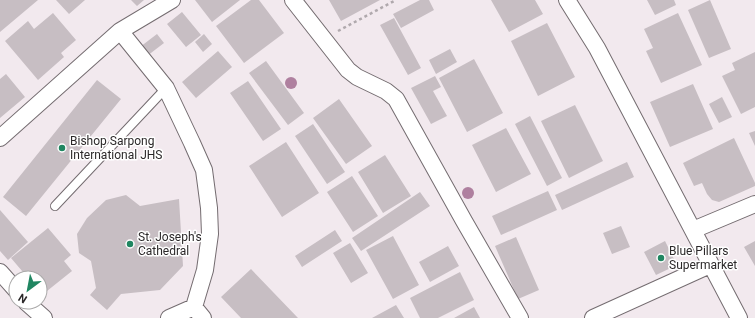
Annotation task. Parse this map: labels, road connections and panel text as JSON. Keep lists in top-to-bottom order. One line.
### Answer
{"places":["Bishop Sarpong International JHS","St. Joseph's Cathedral","Blue Pillars Supermarket"],"north":"bottom left"}
